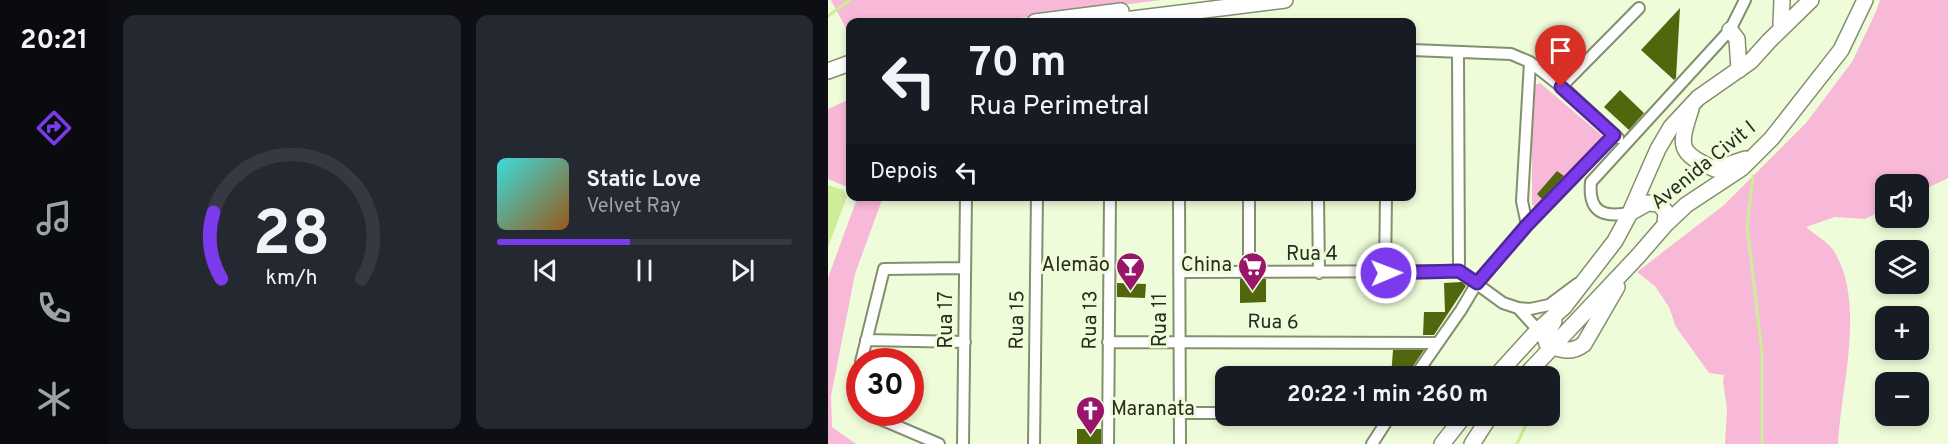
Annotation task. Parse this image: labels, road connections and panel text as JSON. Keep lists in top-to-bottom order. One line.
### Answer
{"streets":{"main road":["Avenida Civit I"],"street":["Rua 4","Rua 17","Rua 15","Rua 13","Rua 11","Rua 6"]},"crossings":[["Rua 4","Rua 11"],["Rua 13","Rua 6"],["Rua 11","Rua 6"]],"places":{"bar":["Alemão"],"supermarket":["China"],"church":["Maranata"]},"page":{"tabs":"20:21","turn":["70 m","Rua Perimetral"],"then":"Depois","song":["Static Love","Velvet Ray"],"map_buttons":["+","−"],"limit":"30","trip":"20:22 · 1 min · 260 m","gauge":["28","km/h"]}}
